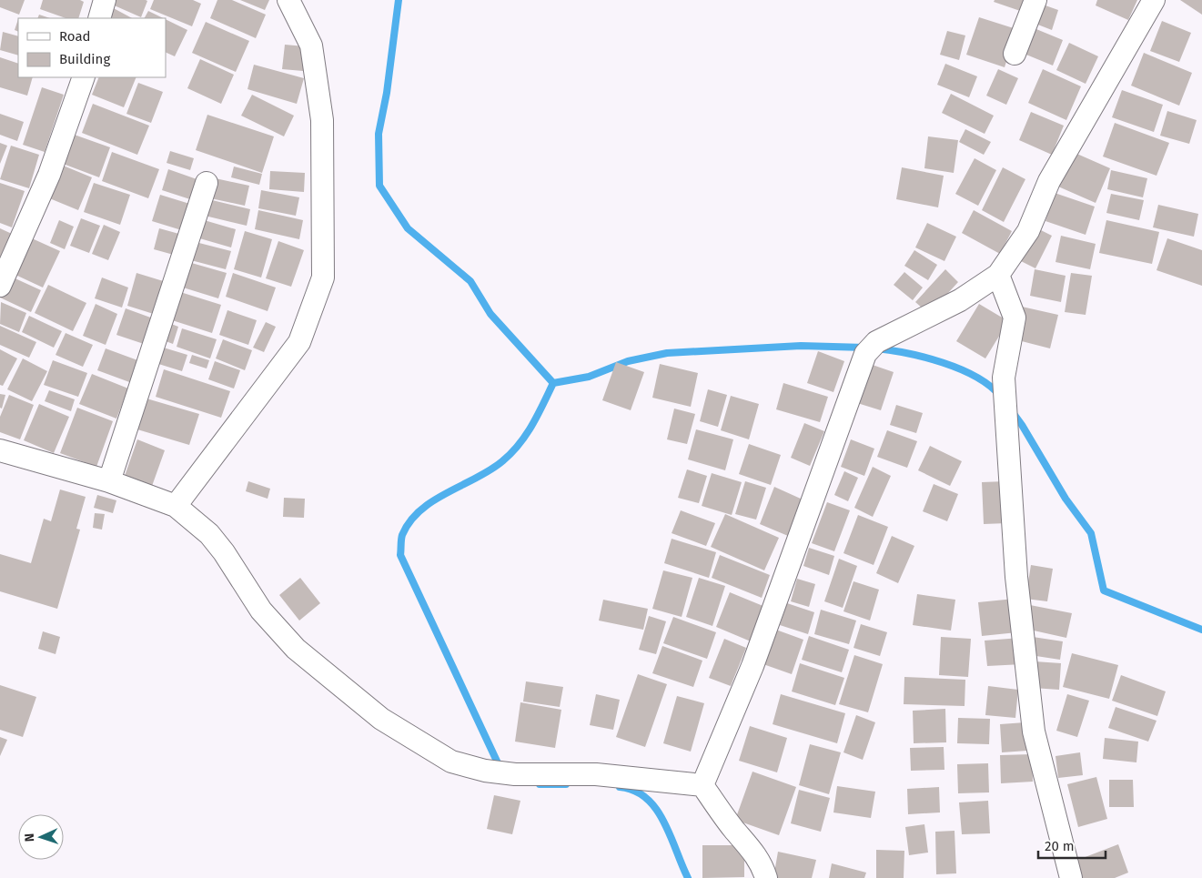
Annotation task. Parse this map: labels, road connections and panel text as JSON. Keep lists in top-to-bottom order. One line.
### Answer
{"legend":["Road","Building"],"scale_bar":"20 m","north":"left"}
